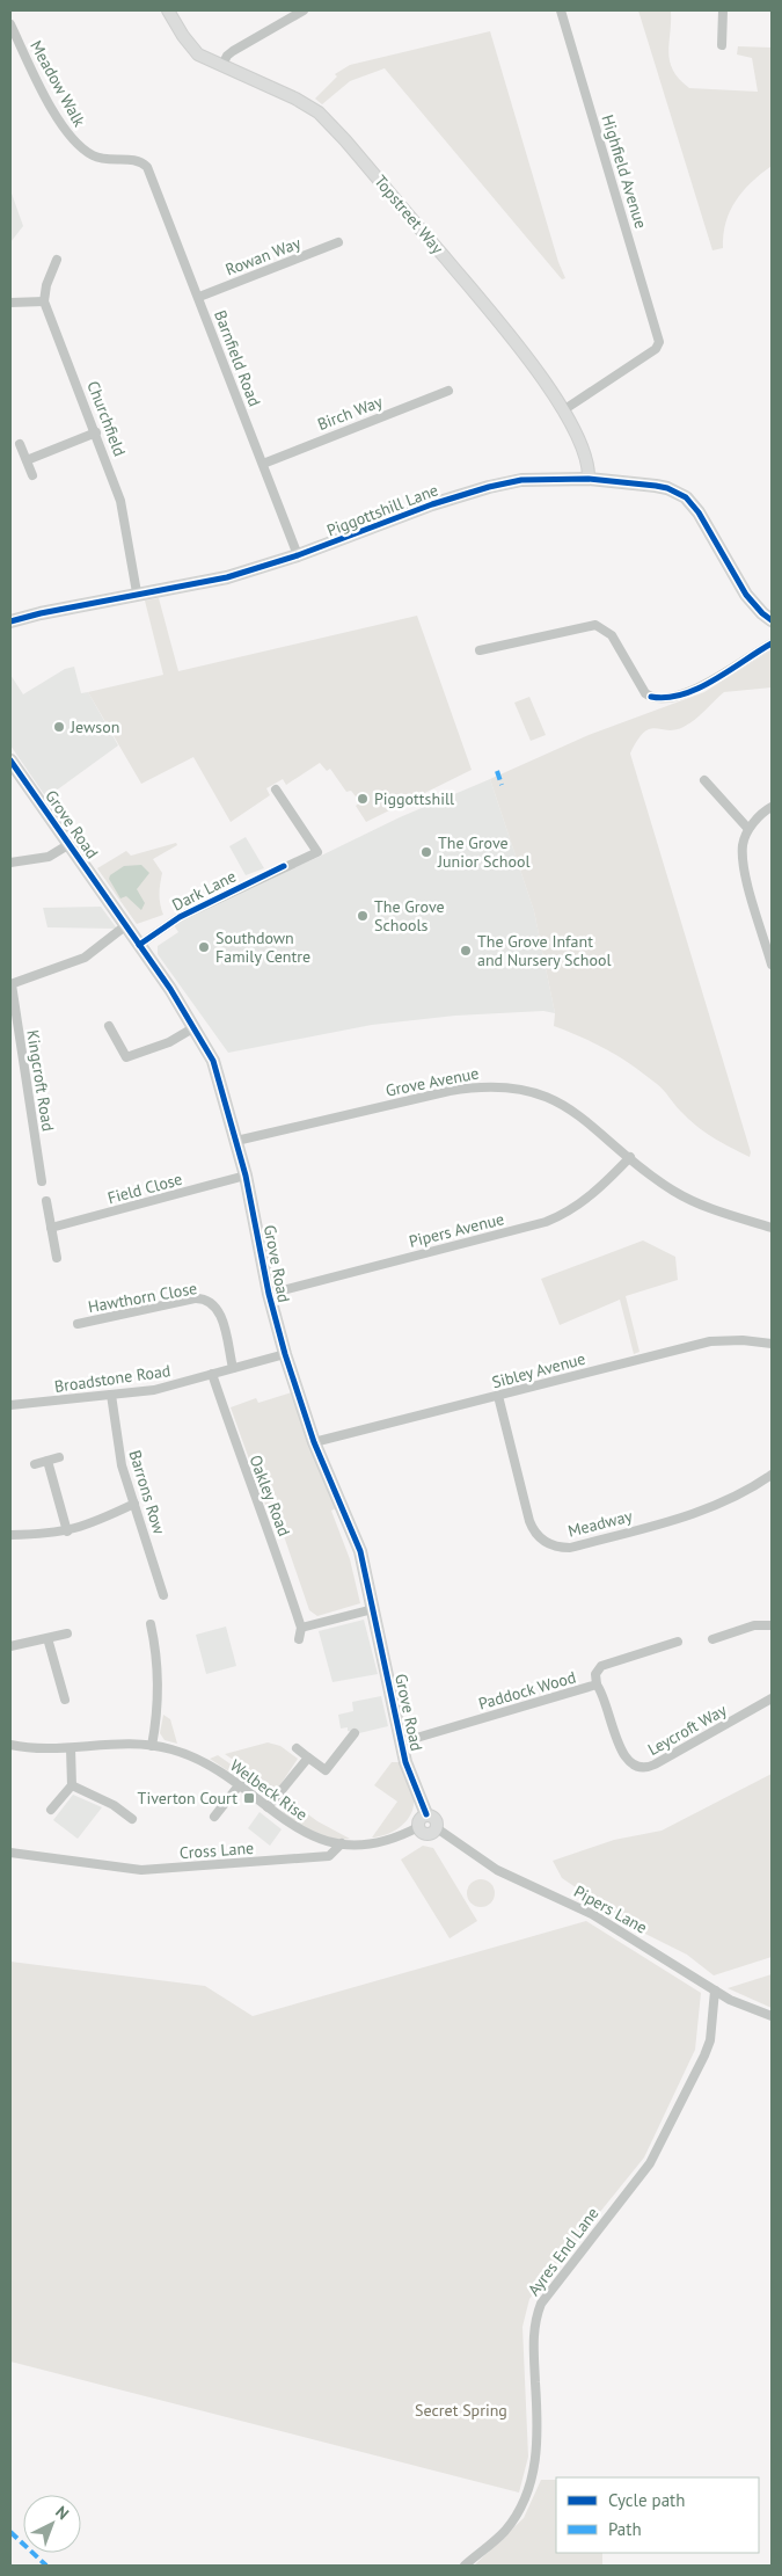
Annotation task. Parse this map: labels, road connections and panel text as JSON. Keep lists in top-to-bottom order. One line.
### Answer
{"streets":{"street":["Meadow Walk","Highfield Avenue","Topstreet Way","Rowan Way","Barnfield Road","Birch Way","Churchfield","Piggottshill Lane","Grove Road","Dark Lane","Kingcroft Road","Grove Avenue","Field Close","Pipers Avenue","Hawthorn Close","Sibley Avenue","Broadstone Road","Barrons Row","Oakley Road","Meadway","Paddock Wood","Leycroft Way","Welbeck Rise","Cross Lane","Pipers Lane","Ayres End Lane"]},"crossings":[["Meadow Walk","Barnfield Road"],["Highfield Avenue","Topstreet Way"],["Topstreet Way","Piggottshill Lane"],["Rowan Way","Barnfield Road"],["Barnfield Road","Birch Way"],["Barnfield Road","Piggottshill Lane"],["Churchfield","Piggottshill Lane"],["Grove Road","Dark Lane"],["Grove Road","Grove Avenue"],["Grove Road","Field Close"],["Grove Road","Pipers Avenue"],["Grove Road","Sibley Avenue"],["Grove Road","Broadstone Road"],["Grove Road","Paddock Wood"],["Grove Road","Cross Lane"],["Grove Road","Pipers Lane"],["Grove Avenue","Pipers Avenue"],["Hawthorn Close","Broadstone Road"],["Sibley Avenue","Meadway"],["Broadstone Road","Barrons Row"],["Broadstone Road","Oakley Road"],["Paddock Wood","Leycroft Way"],["Welbeck Rise","Cross Lane"],["Cross Lane","Pipers Lane"],["Pipers Lane","Ayres End Lane"]],"parks":["Secret Spring"],"places":{"other":["Jewson","Piggottshill","The Grove Junior School","The Grove Schools","Southdown Family Centre","The Grove Infant and Nursery School"],"transit":["Tiverton Court"]},"legend":["Cycle path","Path"],"north":"top right"}
